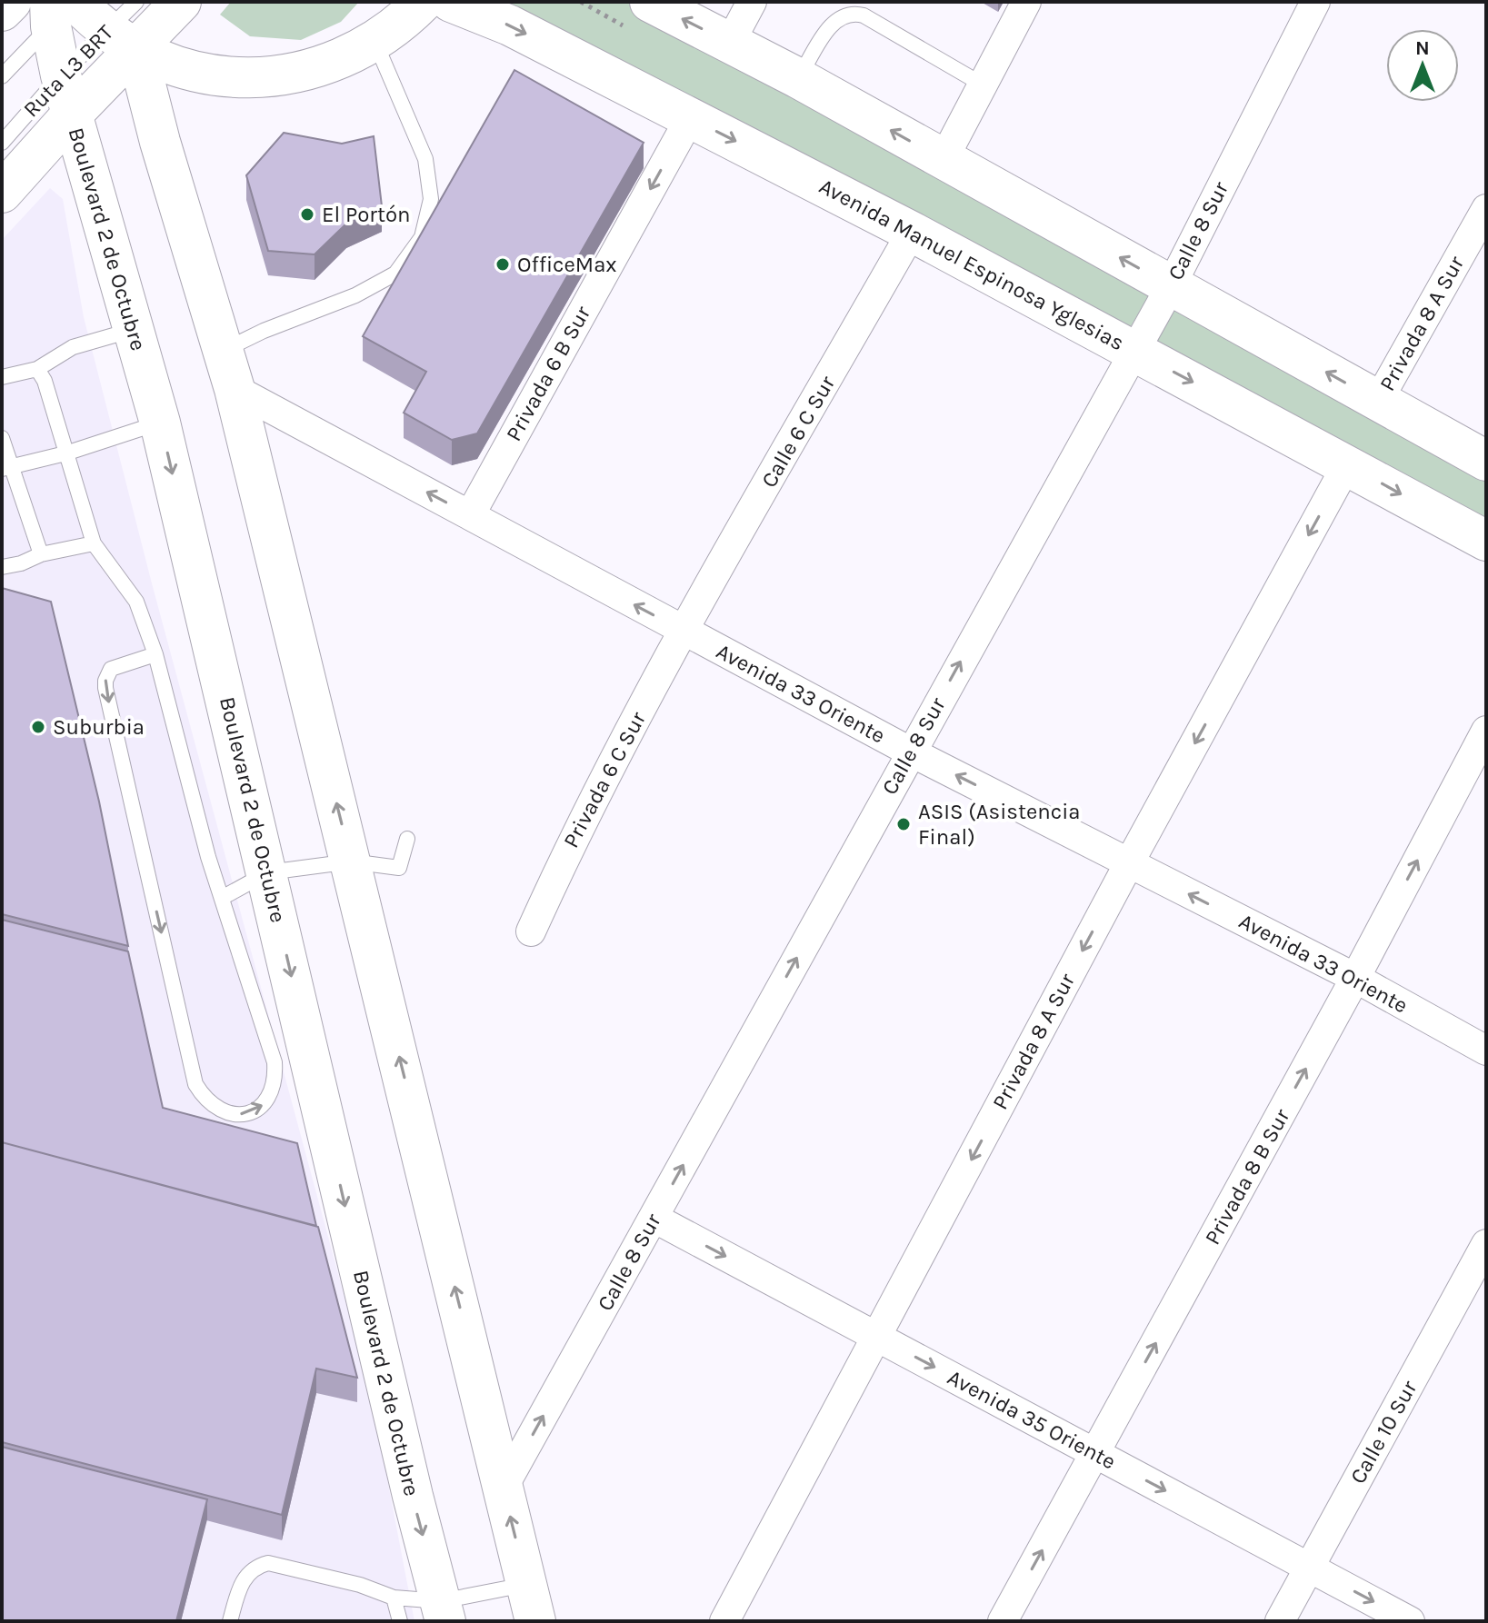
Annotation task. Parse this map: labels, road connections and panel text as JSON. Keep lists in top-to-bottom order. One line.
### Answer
{"streets":{"main road":["Boulevard 2 de Octubre","Avenida Manuel Espinosa Yglesias"],"street":["Calle 8 Sur","Privada 8 A Sur","Privada 6 B Sur","Calle 6 C Sur","Avenida 33 Oriente","Privada 6 C Sur","Privada 8 B Sur","Avenida 35 Oriente","Calle 10 Sur"],"lane":["Ruta L3 BRT"]},"crossings":[["Ruta L3 BRT","Boulevard 2 de Octubre"],["Calle 8 Sur","Avenida Manuel Espinosa Yglesias"],["Calle 8 Sur","Avenida 33 Oriente"],["Calle 8 Sur","Avenida 35 Oriente"],["Avenida Manuel Espinosa Yglesias","Privada 8 A Sur"],["Avenida Manuel Espinosa Yglesias","Privada 6 B Sur"],["Avenida Manuel Espinosa Yglesias","Calle 6 C Sur"],["Privada 8 A Sur","Avenida 33 Oriente"],["Privada 8 A Sur","Avenida 35 Oriente"],["Privada 6 B Sur","Avenida 33 Oriente"],["Calle 6 C Sur","Avenida 33 Oriente"],["Calle 6 C Sur","Privada 6 C Sur"],["Avenida 33 Oriente","Privada 6 C Sur"],["Avenida 33 Oriente","Privada 8 B Sur"],["Privada 8 B Sur","Avenida 35 Oriente"],["Avenida 35 Oriente","Calle 10 Sur"]],"one_way":["Calle 8 Sur","Privada 8 A Sur","Privada 6 B Sur","Avenida 33 Oriente","Privada 8 B Sur","Avenida 35 Oriente"],"places":["El Portón","OfficeMax","Suburbia","ASIS (Asistencia Final)"],"north":"top"}
